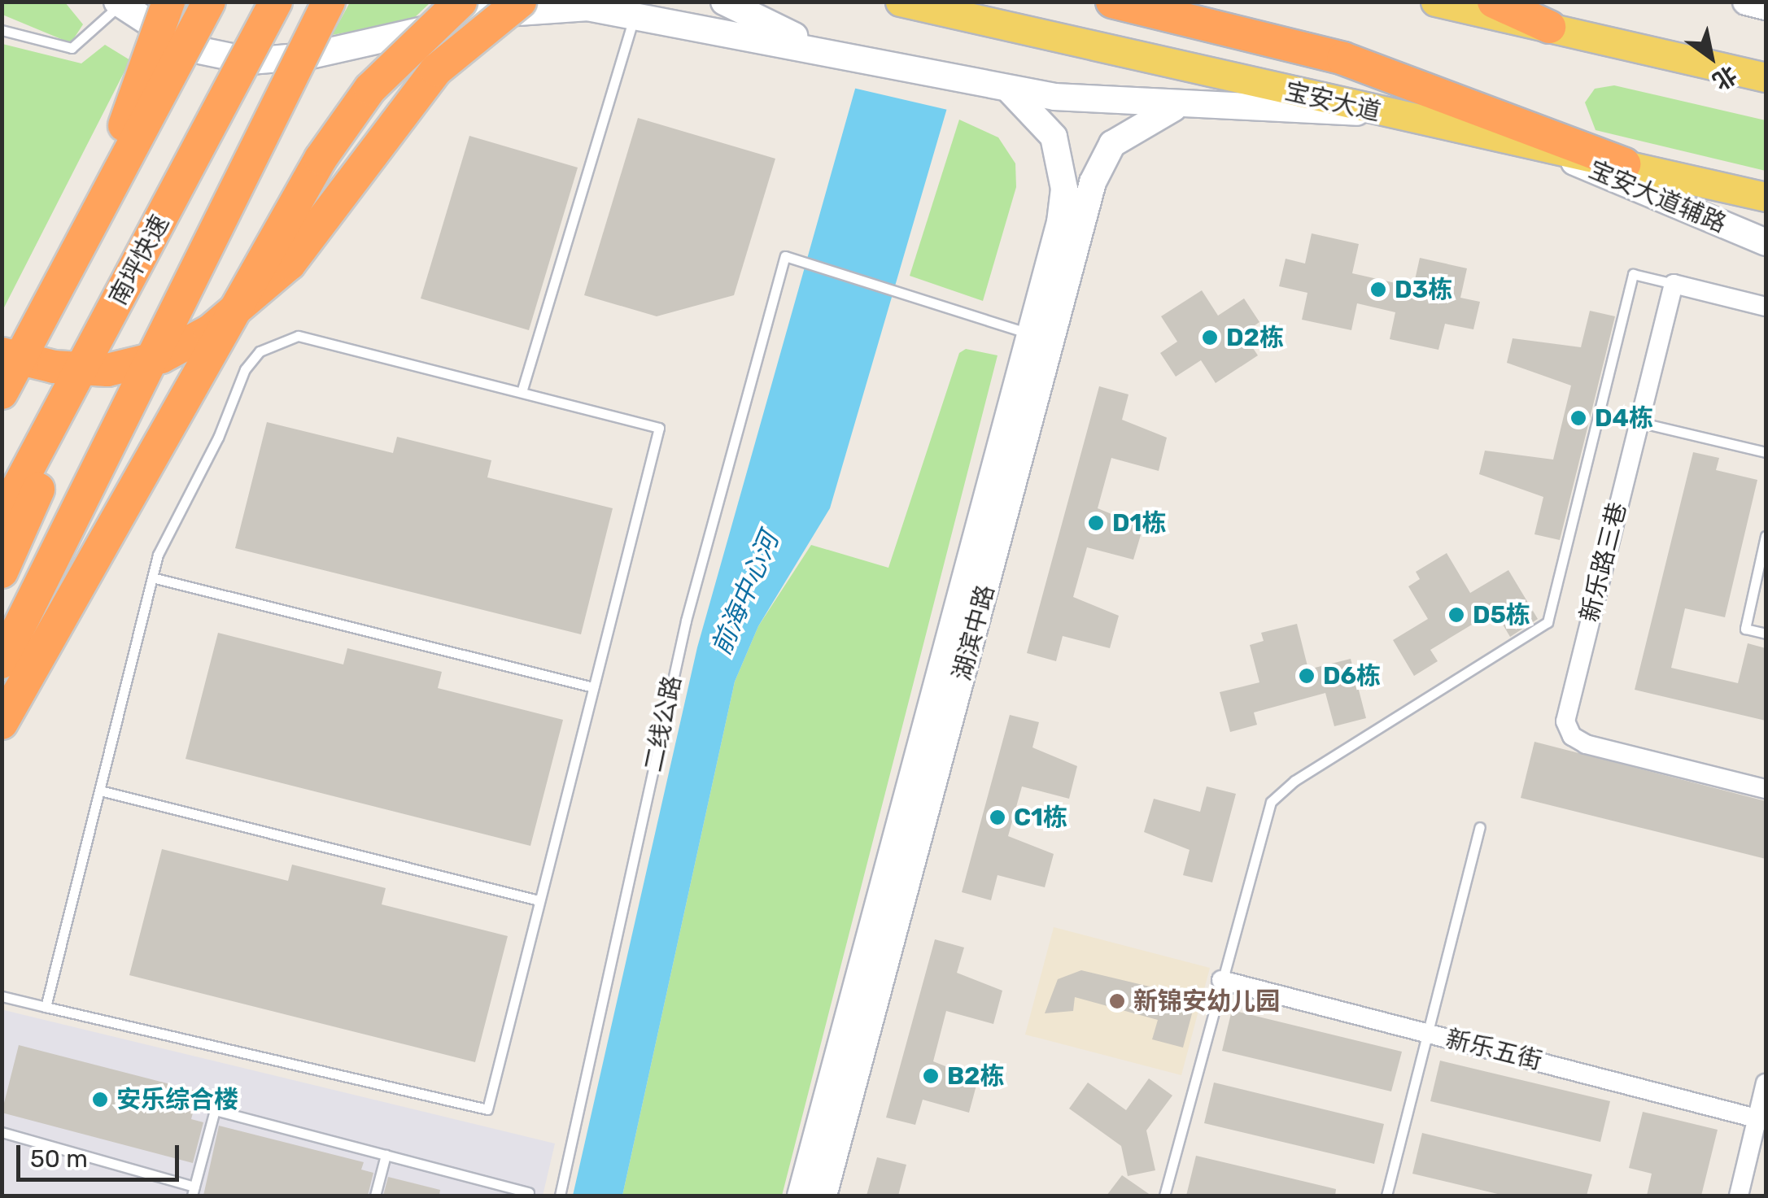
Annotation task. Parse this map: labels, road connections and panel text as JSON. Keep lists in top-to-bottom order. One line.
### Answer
{"streets":{"highway":["南坪快速"],"main road":["宝安大道","宝安大道辅路","湖滨中路"],"street":["新乐路三巷","新乐五街"],"lane":["二线公路"]},"crossings":[["宝安大道","宝安大道辅路"],["湖滨中路","二线公路"]],"water":["前海中心河"],"places":["D3栋","D2栋","D4栋","D1栋","D5栋","D6栋","C1栋","新锦安幼儿园","B2栋","安乐综合楼"],"scale_bar":"50 m","north":"bottom right"}
